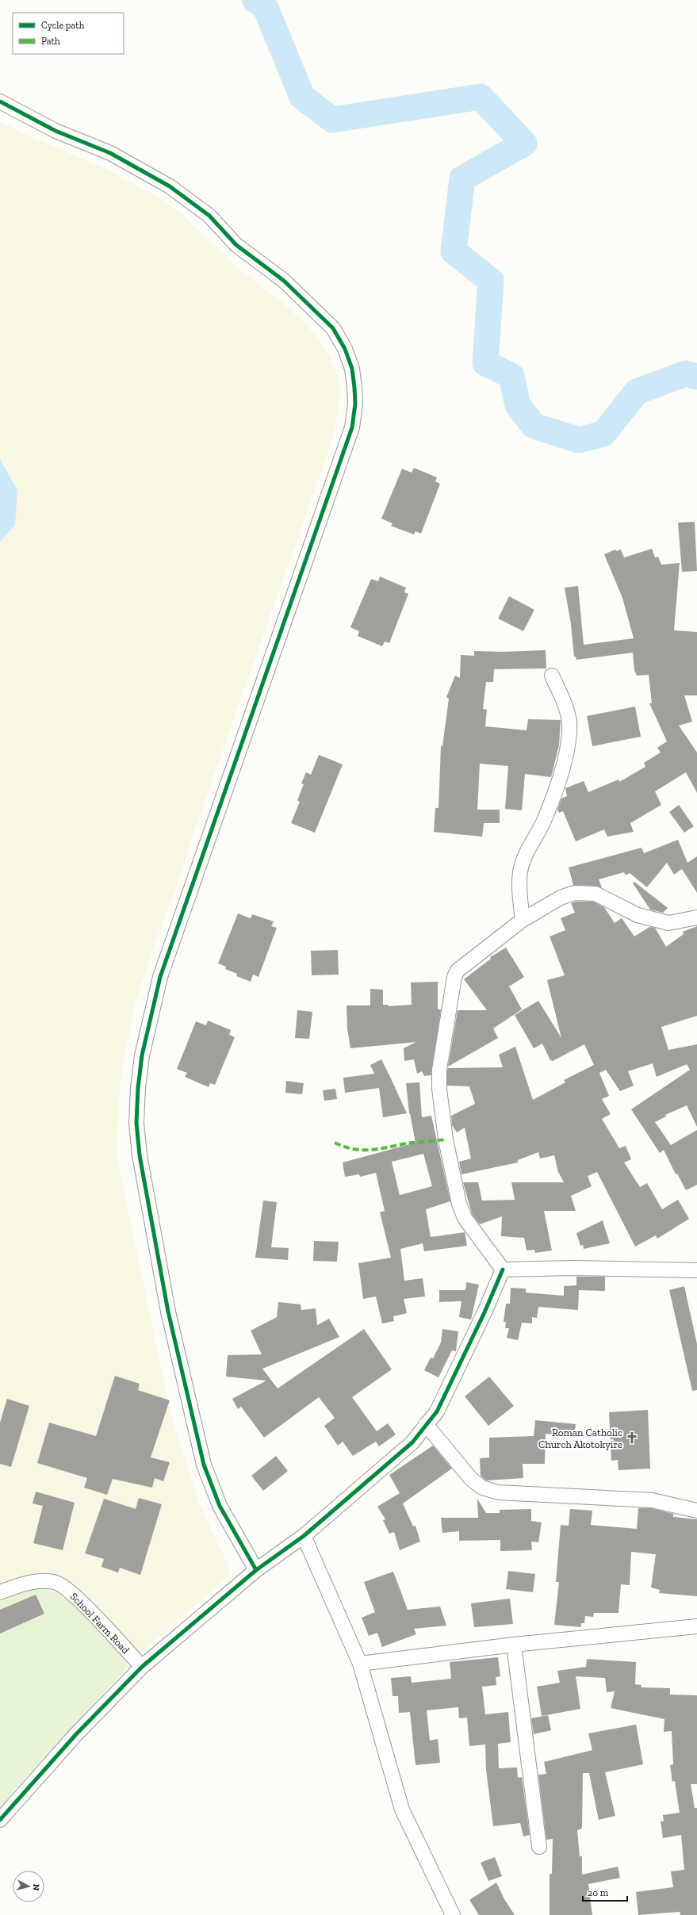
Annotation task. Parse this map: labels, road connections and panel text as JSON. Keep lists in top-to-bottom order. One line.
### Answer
{"streets":{"street":["School Farm Road"]},"places":{"church":["Roman Catholic Church Akotokyire"]},"legend":["Cycle path","Path"],"scale_bar":"20 m","north":"right"}
